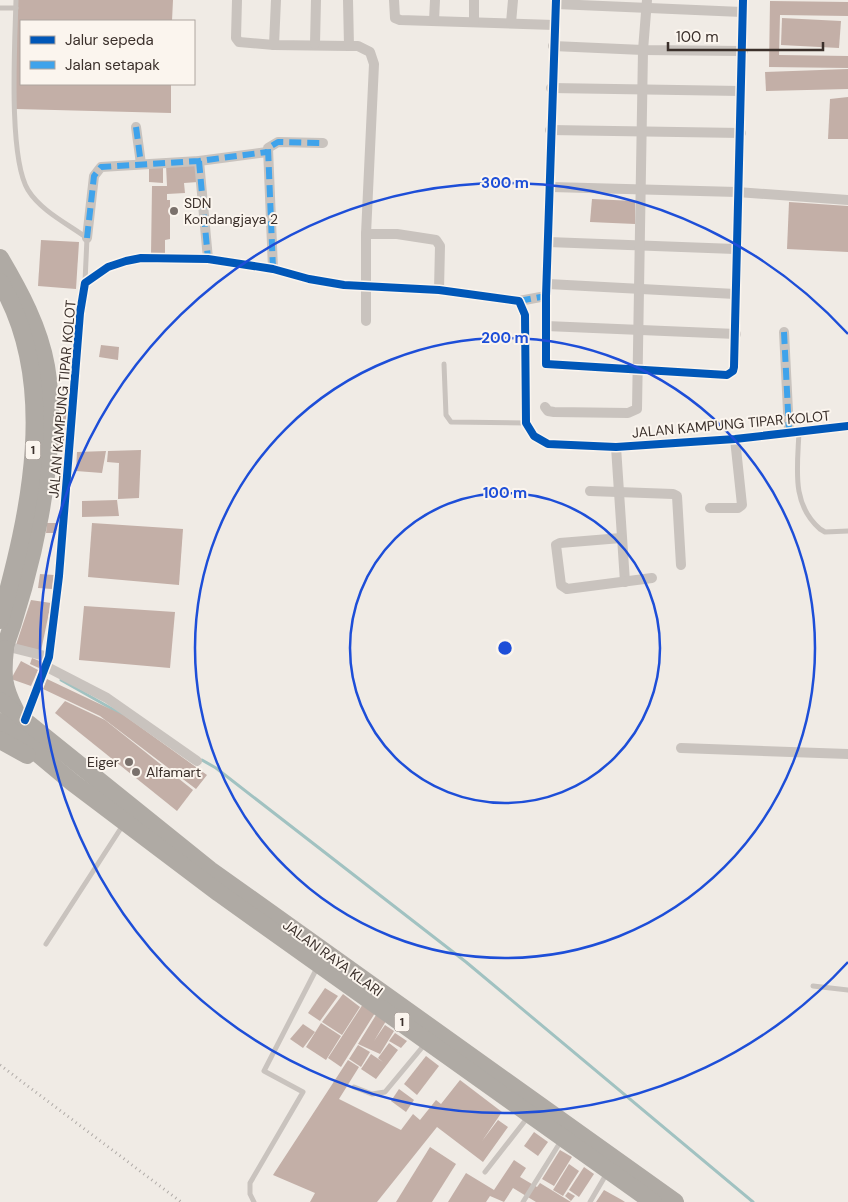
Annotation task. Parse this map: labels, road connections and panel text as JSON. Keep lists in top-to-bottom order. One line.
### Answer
{"streets":{"highway":["1","JALAN RAYA KLARI"],"street":["JALAN KAMPUNG TIPAR KOLOT"]},"crossings":[["JALAN KAMPUNG TIPAR KOLOT","JALAN RAYA KLARI"]],"places":["SDN Kondangjaya 2","Eiger","Alfamart"],"legend":["Jalur sepeda","Jalan setapak"],"scale_bar":"100 m","rings":["300 m","200 m","100 m"]}
